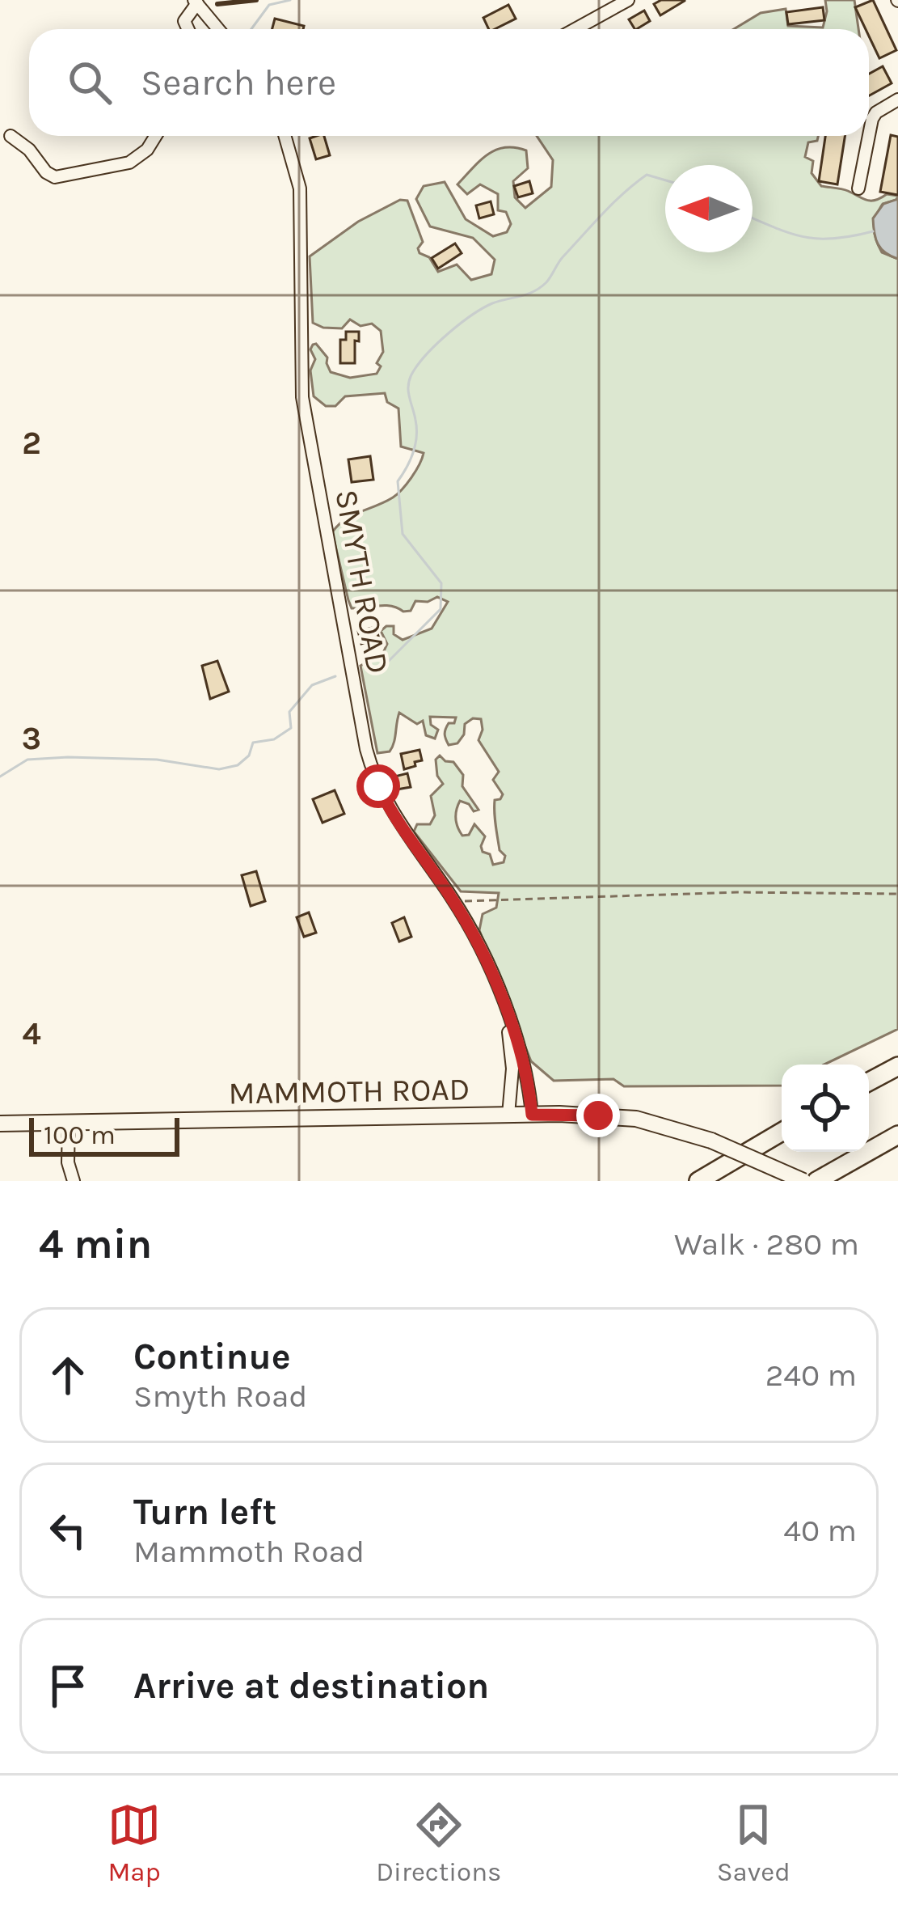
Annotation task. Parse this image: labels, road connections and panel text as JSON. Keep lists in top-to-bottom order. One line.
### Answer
{"streets":{"main road":["MAMMOTH ROAD"],"street":["SMYTH ROAD"]},"crossings":[["SMYTH ROAD","MAMMOTH ROAD"]],"scale_bar":"100 m","north":"left","page":{"search":"Search here","scale":"100 m","heading":["4 min","Walk · 280 m"],"list":[["Continue","Smyth Road","240 m"],["Turn left","Mammoth Road","40 m"],"Arrive at destination"],"nav":["Map","Directions","Saved"]},"grid":{"rows":["2","3","4"]}}
